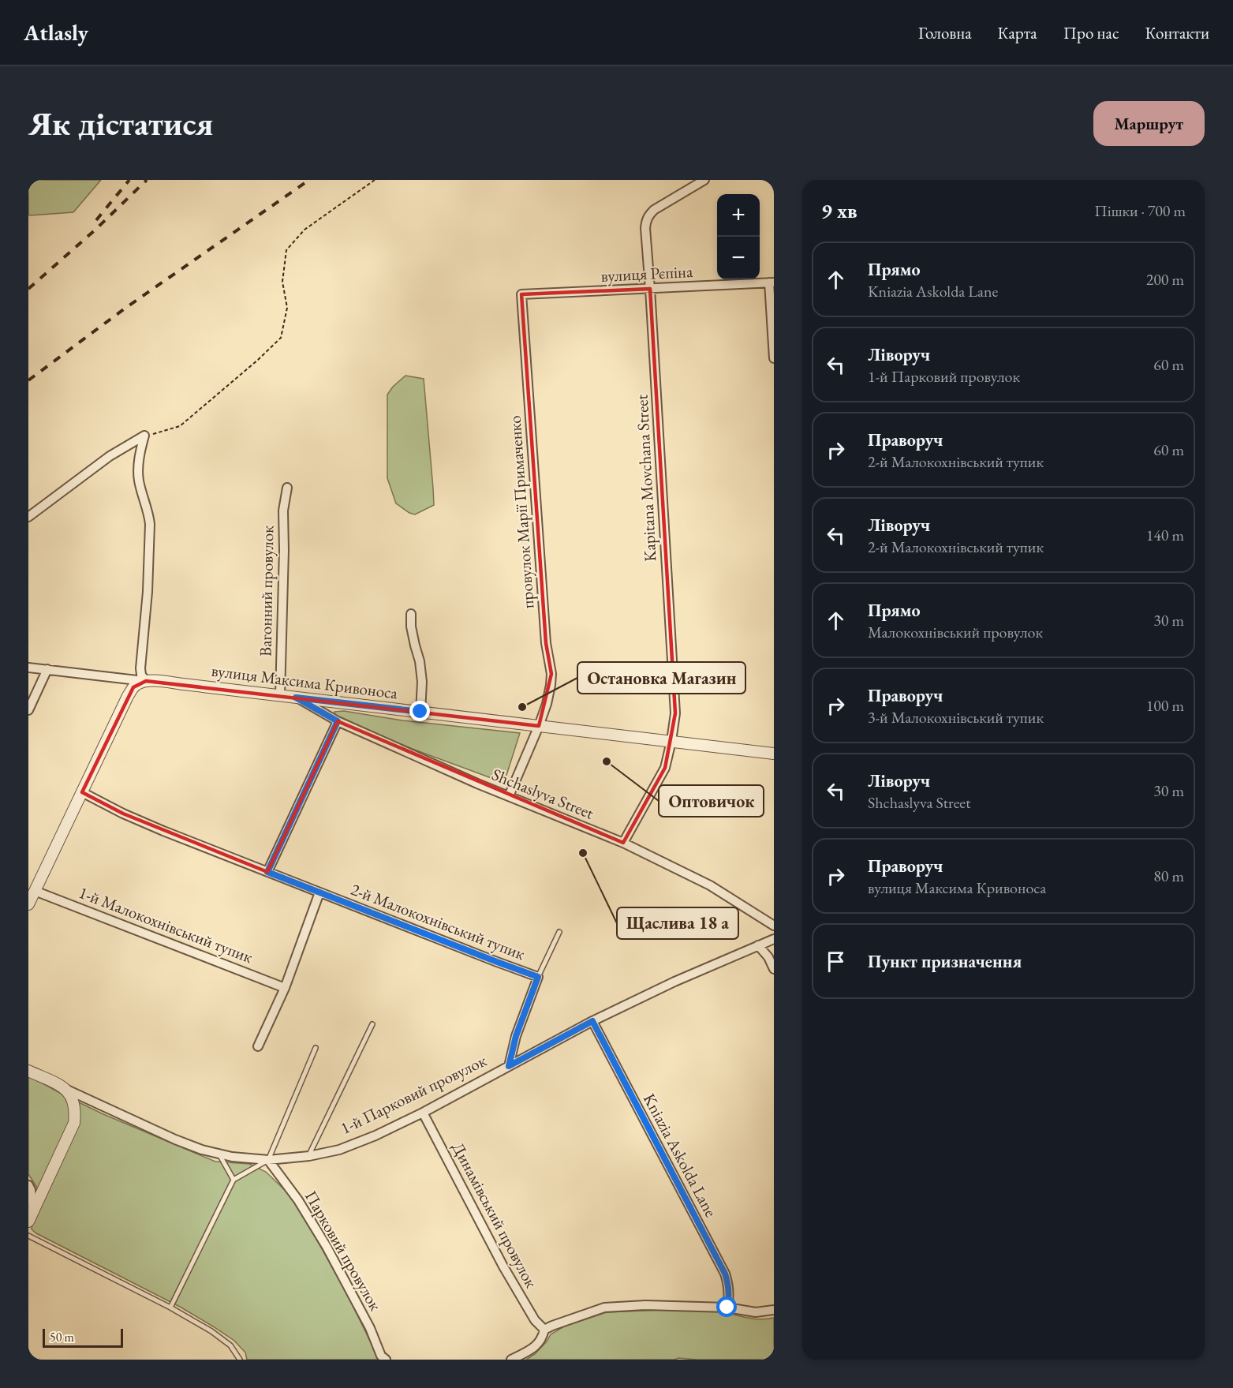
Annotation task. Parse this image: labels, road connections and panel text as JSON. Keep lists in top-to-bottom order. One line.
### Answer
{"streets":{"street":["вулиця Рєпіна","Kapitana Movchana Street","провулок Марії Примаченко","Вагонний провулок","вулиця Максима Кривоноса","Shchaslyva Street","2-й Малокохнівський тупик","1-й Малокохнівський тупик","1-й Парковий провулок","Kniazia Askolda Lane","Динамівський провулок","Парковий провулок"]},"crossings":[["вулиця Рєпіна","Kapitana Movchana Street"],["вулиця Рєпіна","провулок Марії Примаченко"],["Kapitana Movchana Street","вулиця Максима Кривоноса"],["Kapitana Movchana Street","Shchaslyva Street"],["провулок Марії Примаченко","вулиця Максима Кривоноса"],["провулок Марії Примаченко","Shchaslyva Street"],["Вагонний провулок","вулиця Максима Кривоноса"],["вулиця Максима Кривоноса","Shchaslyva Street"],["2-й Малокохнівський тупик","1-й Парковий провулок"],["1-й Парковий провулок","Kniazia Askolda Lane"],["1-й Парковий провулок","Динамівський провулок"],["1-й Парковий провулок","Парковий провулок"]],"places":["Остановка Магазин","Оптовичок","Щаслива 18 а"],"scale_bar":"50 m","page":{"header":"Atlasly","nav":["Головна","Карта","Про нас","Контакти"],"buttons":"Маршрут","title":"Як дістатися","heading":["9 хв","Пішки · 700 m"],"map_buttons":["+","−"],"list":[["Прямо","Kniazia Askolda Lane","200 m"],["Ліворуч","1-й Парковий провулок","60 m"],["Праворуч","2-й Малокохнівський тупик","60 m"],["Ліворуч","2-й Малокохнівський тупик","140 m"],["Прямо","Малокохнівський провулок","30 m"],["Праворуч","3-й Малокохнівський тупик","100 m"],["Ліворуч","Shchaslyva Street","30 m"],["Праворуч","вулиця Максима Кривоноса","80 m"],"Пункт призначення"],"scale":"50 m"}}
